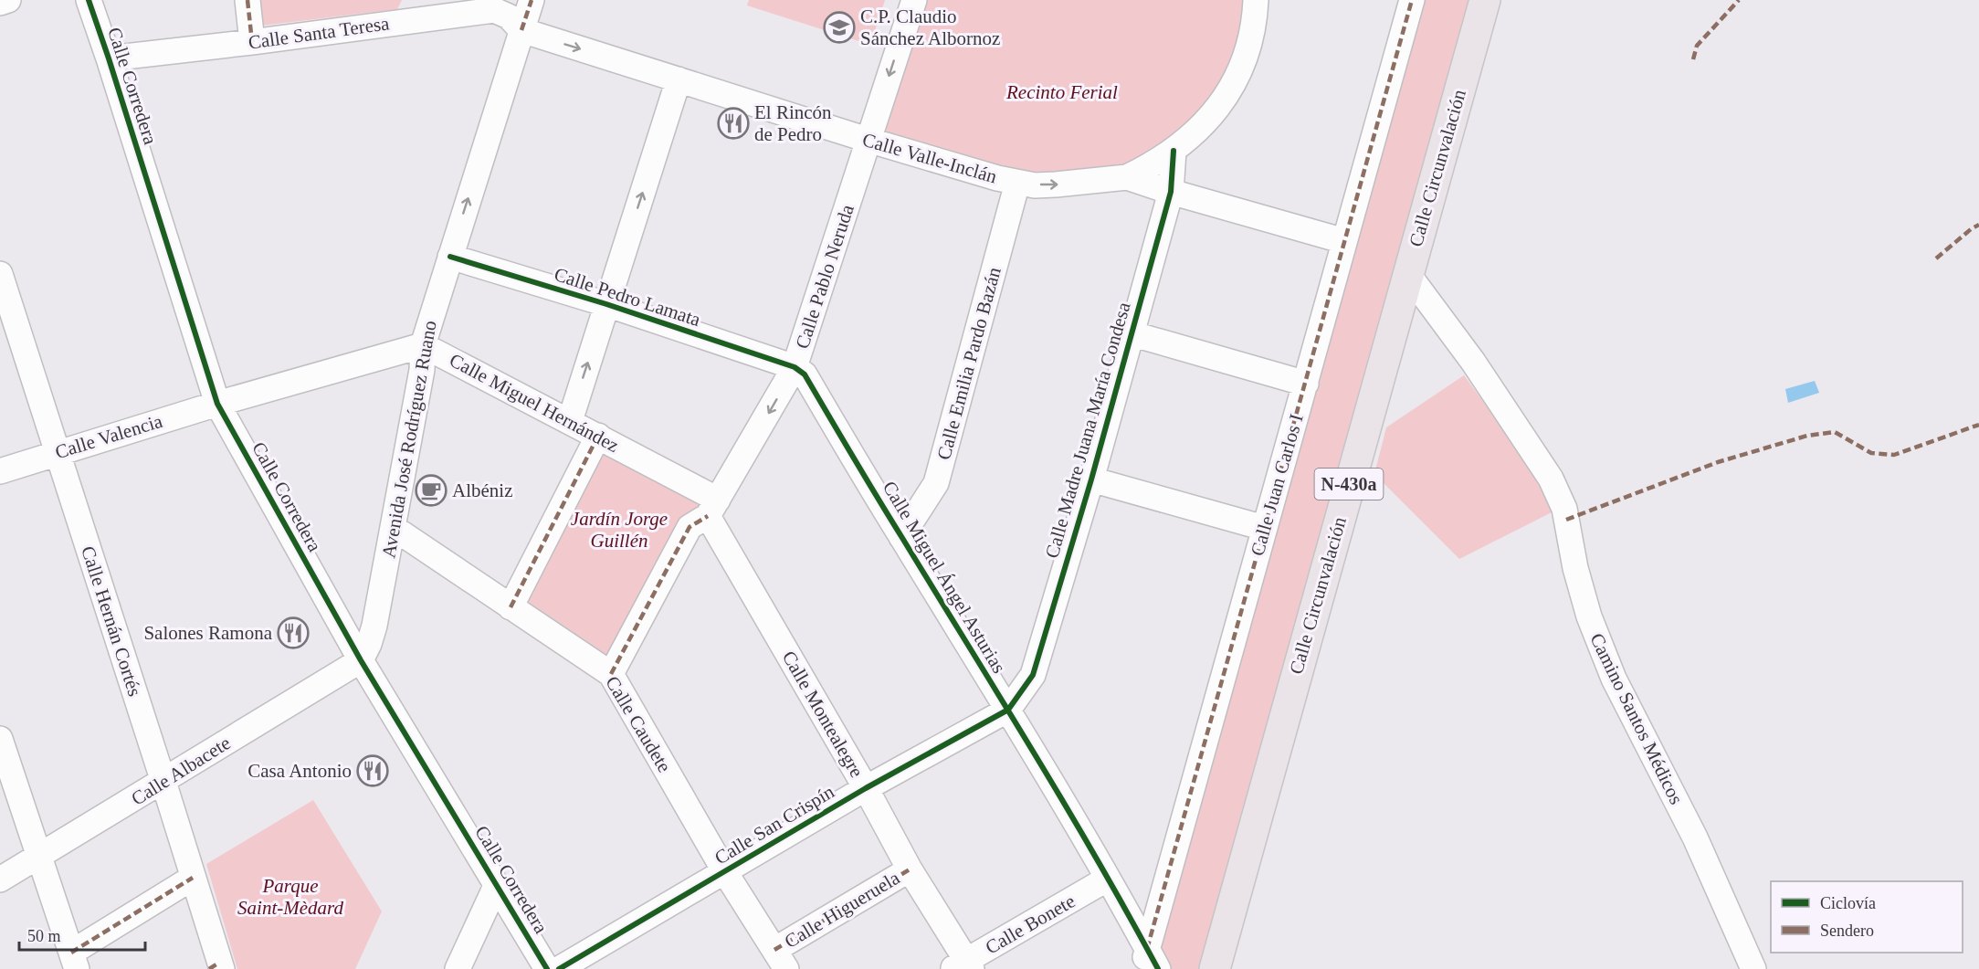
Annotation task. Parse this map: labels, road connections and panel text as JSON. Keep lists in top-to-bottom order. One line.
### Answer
{"streets":{"main road":["Calle Circunvalación","N-430a"],"street":["Calle Santa Teresa","Calle Corredera","Calle Valle-Inclán","Calle Pablo Neruda","Calle Pedro Lamata","Calle Emilia Pardo Bazán","Calle Miguel Hernández","Calle Madre Juana María Condesa","Calle Valencia","Avenida José Rodríguez Ruano","Calle Juan Carlos I","Calle Miguel Ángel Asturias","Calle Hernán Cortés","Calle Montealegre","Camino Santos Médicos","Calle Caudete","Calle Albacete","Calle San Crispín","Calle Higueruela","Calle Bonete"]},"crossings":[["Calle Santa Teresa","Calle Corredera"],["Calle Santa Teresa","Calle Valle-Inclán"],["Calle Santa Teresa","Avenida José Rodríguez Ruano"],["Calle Corredera","Calle Valencia"],["Calle Corredera","Avenida José Rodríguez Ruano"],["Calle Corredera","Calle Albacete"],["Calle Valle-Inclán","Calle Pablo Neruda"],["Calle Valle-Inclán","Calle Emilia Pardo Bazán"],["Calle Valle-Inclán","Calle Madre Juana María Condesa"],["Calle Valle-Inclán","Avenida José Rodríguez Ruano"],["Calle Valle-Inclán","Calle Juan Carlos I"],["Calle Circunvalación","Camino Santos Médicos"],["Calle Pablo Neruda","Calle Pedro Lamata"],["Calle Pablo Neruda","Calle Miguel Hernández"],["Calle Pablo Neruda","Calle Miguel Ángel Asturias"],["Calle Pablo Neruda","Calle Montealegre"],["Calle Pablo Neruda","Calle Caudete"],["Calle Pedro Lamata","Avenida José Rodríguez Ruano"],["Calle Pedro Lamata","Calle Miguel Ángel Asturias"],["Calle Emilia Pardo Bazán","Calle Miguel Ángel Asturias"],["Calle Miguel Hernández","Avenida José Rodríguez Ruano"],["Calle Miguel Hernández","Calle Montealegre"],["Calle Madre Juana María Condesa","Calle Miguel Ángel Asturias"],["Calle Madre Juana María Condesa","Calle San Crispín"],["Calle Valencia","Calle Hernán Cortés"],["Avenida José Rodríguez Ruano","Calle Caudete"],["Avenida José Rodríguez Ruano","Calle Albacete"],["Calle Juan Carlos I","Calle Miguel Ángel Asturias"],["Calle Miguel Ángel Asturias","Calle San Crispín"],["Calle Miguel Ángel Asturias","Calle Bonete"],["Calle Hernán Cortés","Calle Albacete"],["Calle Montealegre","Calle San Crispín"],["Calle Montealegre","Calle Higueruela"],["Calle Montealegre","Calle Bonete"],["Calle Caudete","Calle San Crispín"],["Calle Caudete","Calle Higueruela"]],"parks":["Recinto Ferial","Jardín Jorge Guillén","Parque Saint-Mèdard"],"places":{"school or university":["C.P. Claudio Sánchez Albornoz"],"restaurant":["El Rincón de Pedro","Salones Ramona","Casa Antonio"],"cafe":["Albéniz"]},"legend":["Ciclovía","Sendero"],"scale_bar":"50 m"}
